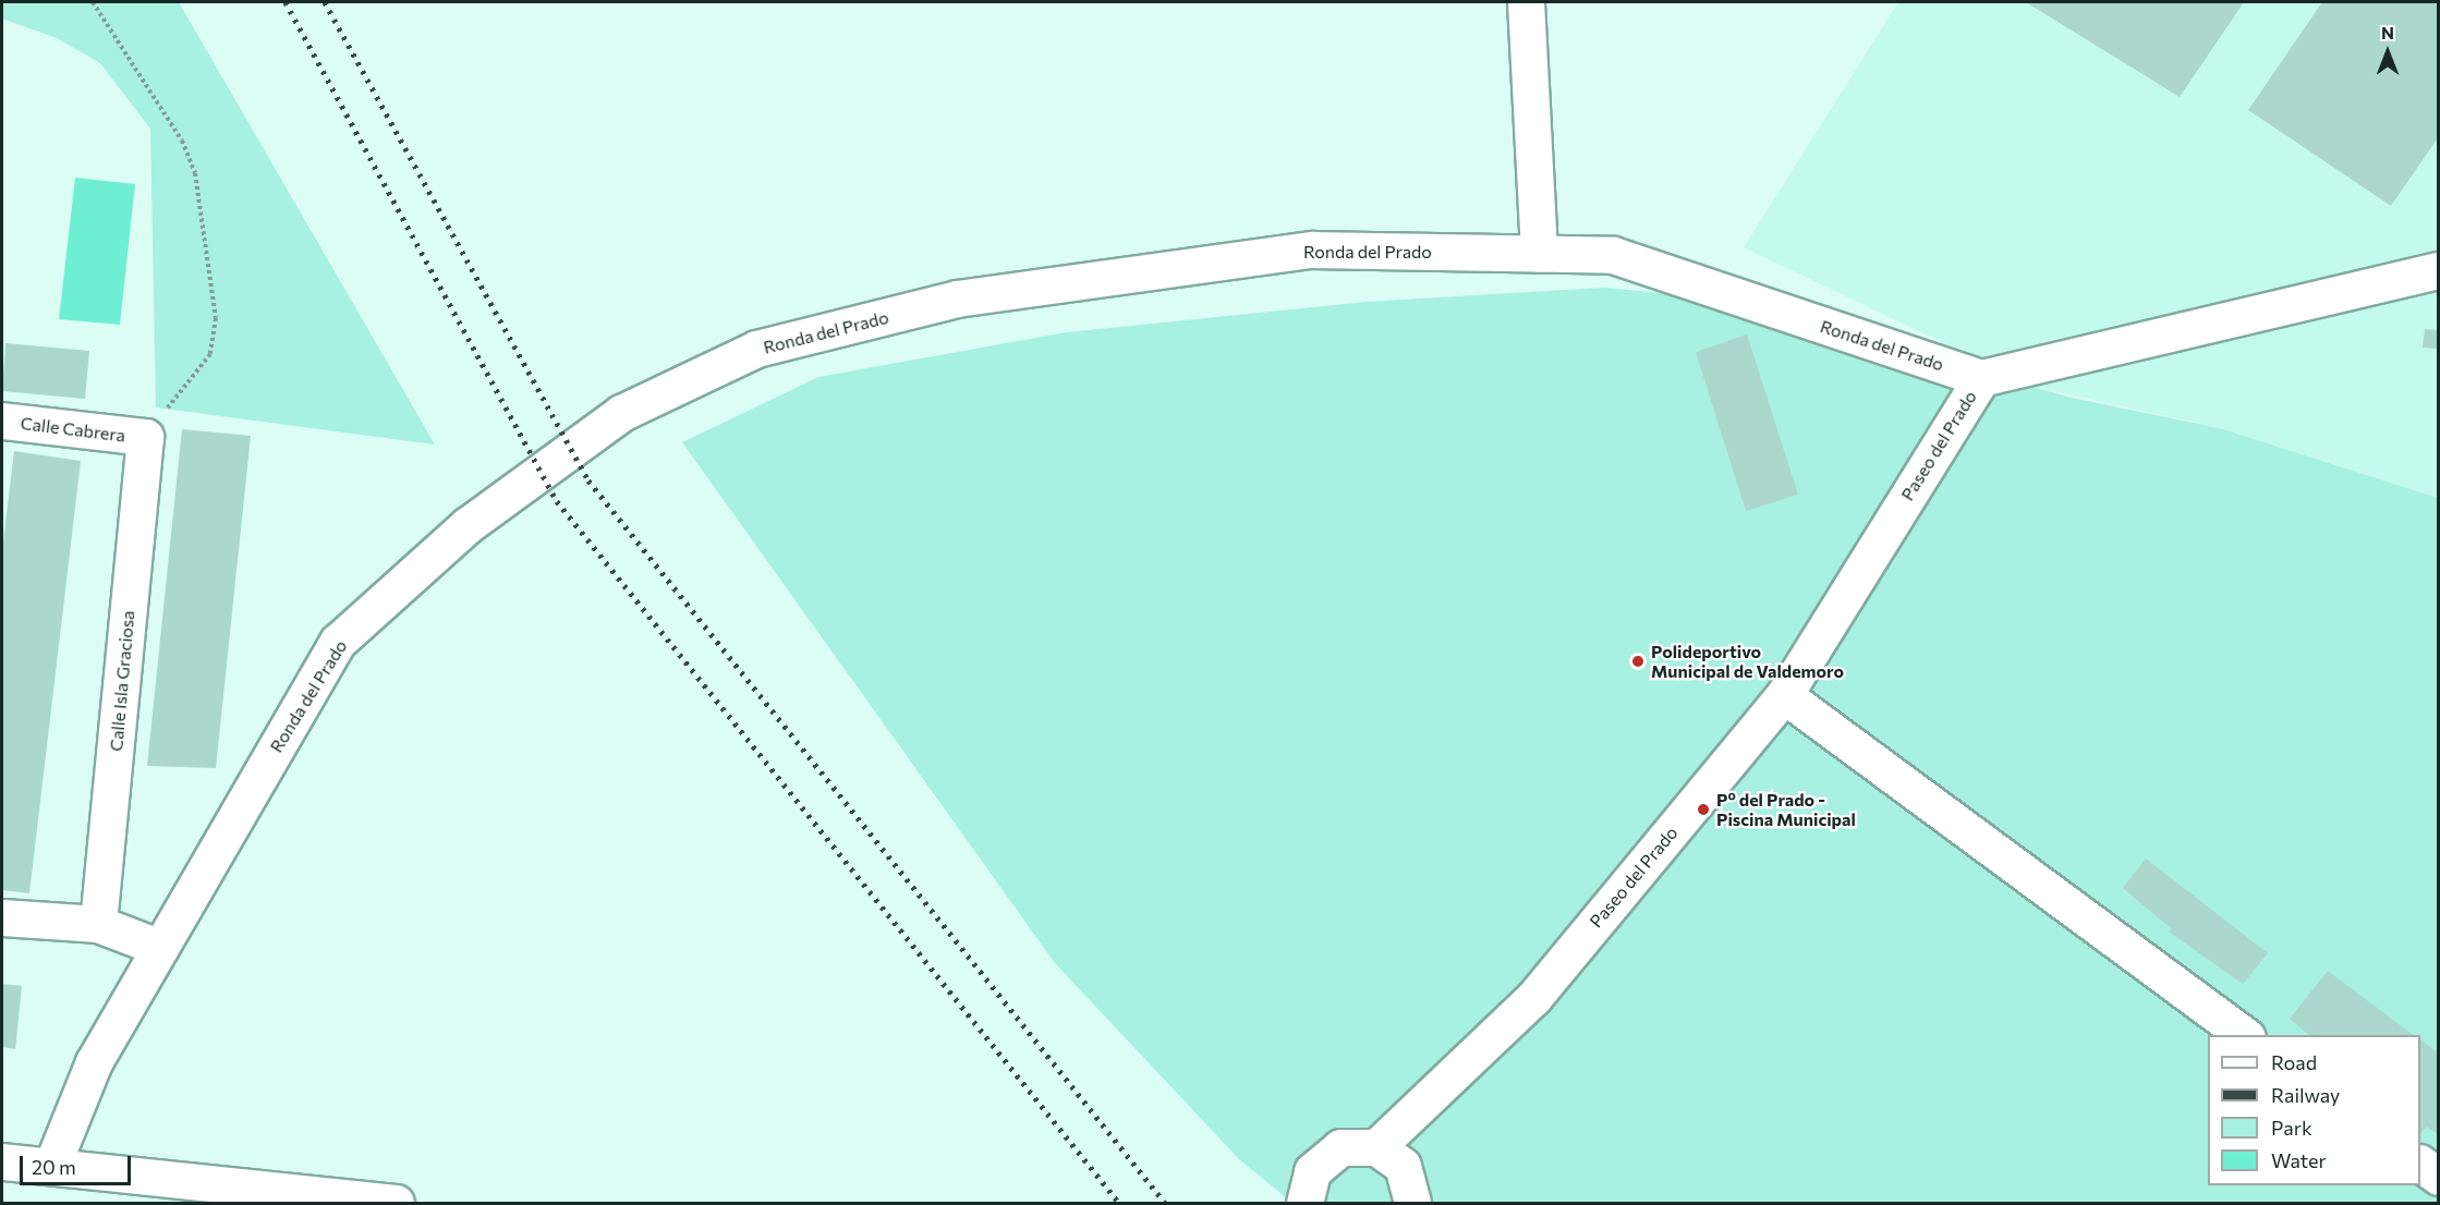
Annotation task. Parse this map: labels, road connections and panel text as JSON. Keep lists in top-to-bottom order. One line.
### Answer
{"streets":{"street":["Ronda del Prado","Calle Cabrera","Paseo del Prado","Calle Isla Graciosa"]},"crossings":[["Ronda del Prado","Paseo del Prado"],["Calle Cabrera","Calle Isla Graciosa"]],"places":["Polideportivo Municipal de Valdemoro","Pº del Prado - Piscina Municipal"],"legend":["Road","Railway","Park","Water"],"scale_bar":"20 m","north":"top"}
